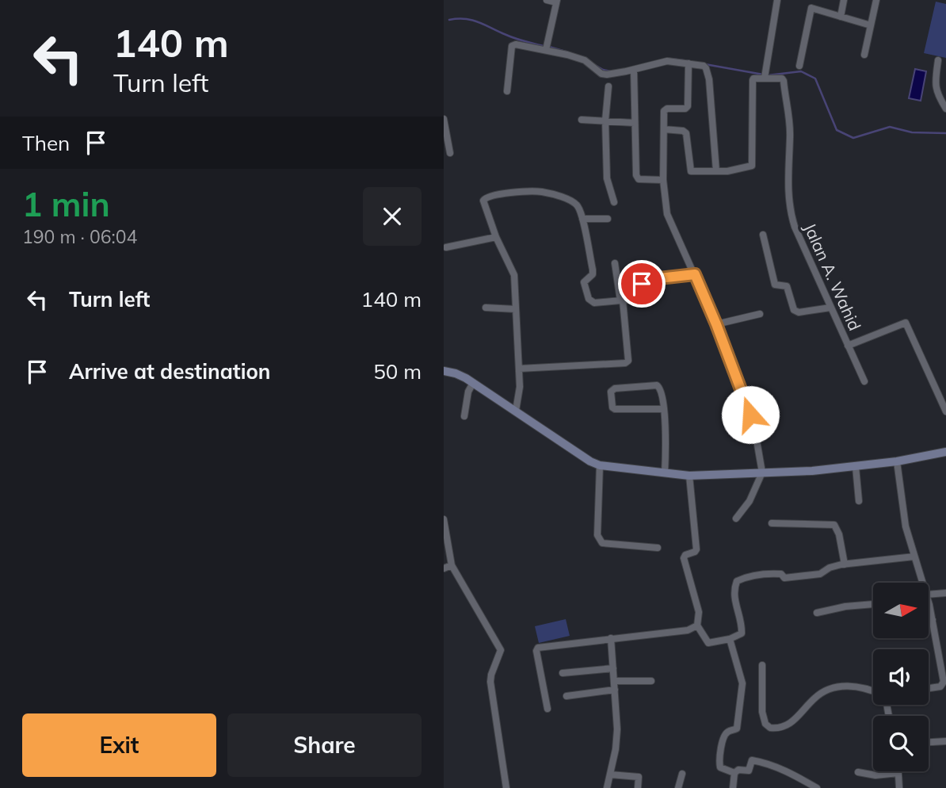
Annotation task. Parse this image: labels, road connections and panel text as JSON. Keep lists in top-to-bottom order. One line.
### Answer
{"streets":{"street":["Jalan A. Wahid"]},"north":"right","page":{"turn":["140 m","Turn left"],"then":"Then","heading":["1 min","190 m · 06:04"],"list":[{"name":"Turn left","value":"140 m"},{"name":"Arrive at destination","value":"50 m"}],"buttons":["Exit","Share"]}}
